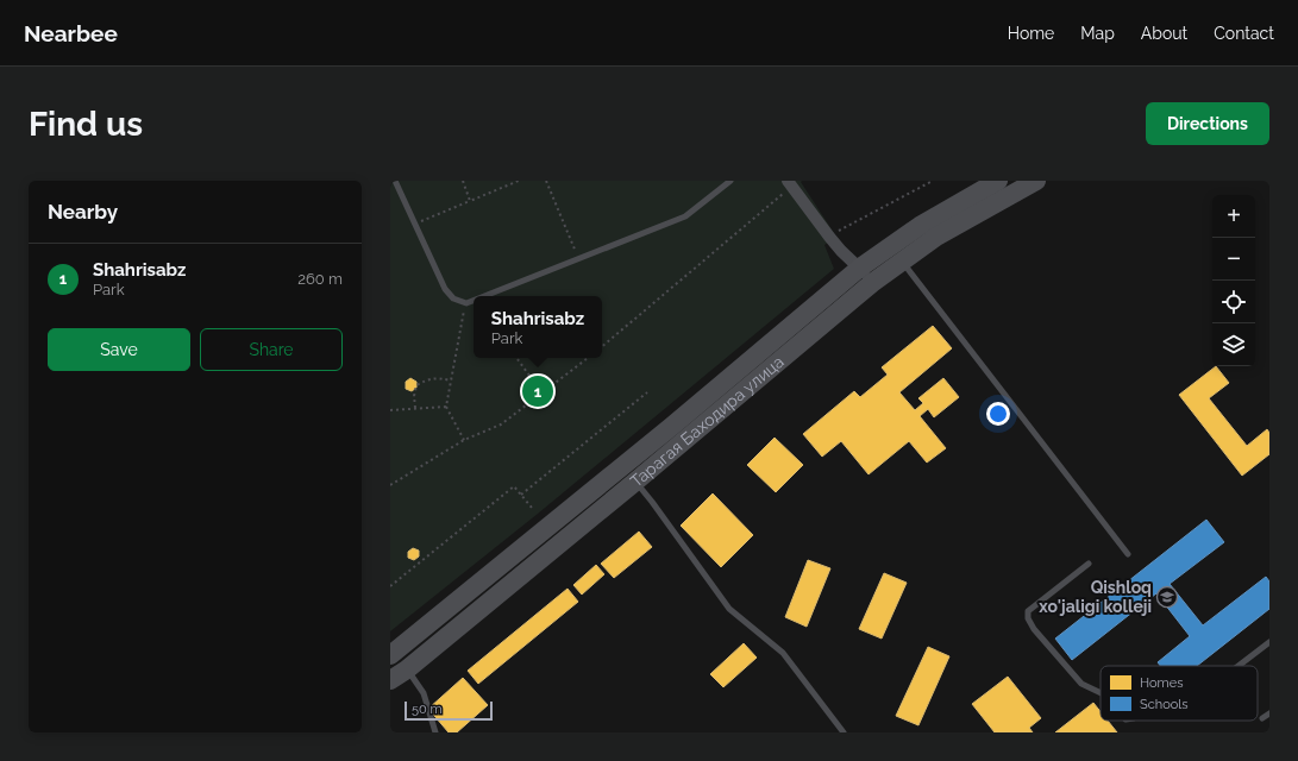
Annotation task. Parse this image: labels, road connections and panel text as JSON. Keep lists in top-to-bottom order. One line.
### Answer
{"streets":{"main road":["Тарагая Баходира улица"]},"places":{"school or university":["Qishloq xo'jaligi kolleji"]},"legend":["Homes","Schools"],"scale_bar":"50 m","page":{"header":"Nearbee","nav":["Home","Map","About","Contact"],"buttons":["Directions",["Save","Share"]],"title":"Find us","heading":"Nearby","map_buttons":["+","−"],"list":[{"mark":"1","name":"Shahrisabz","note":"Park","value":"260 m"}],"popup":["Shahrisabz","Park"],"pins":"1","scale":"50 m"}}
